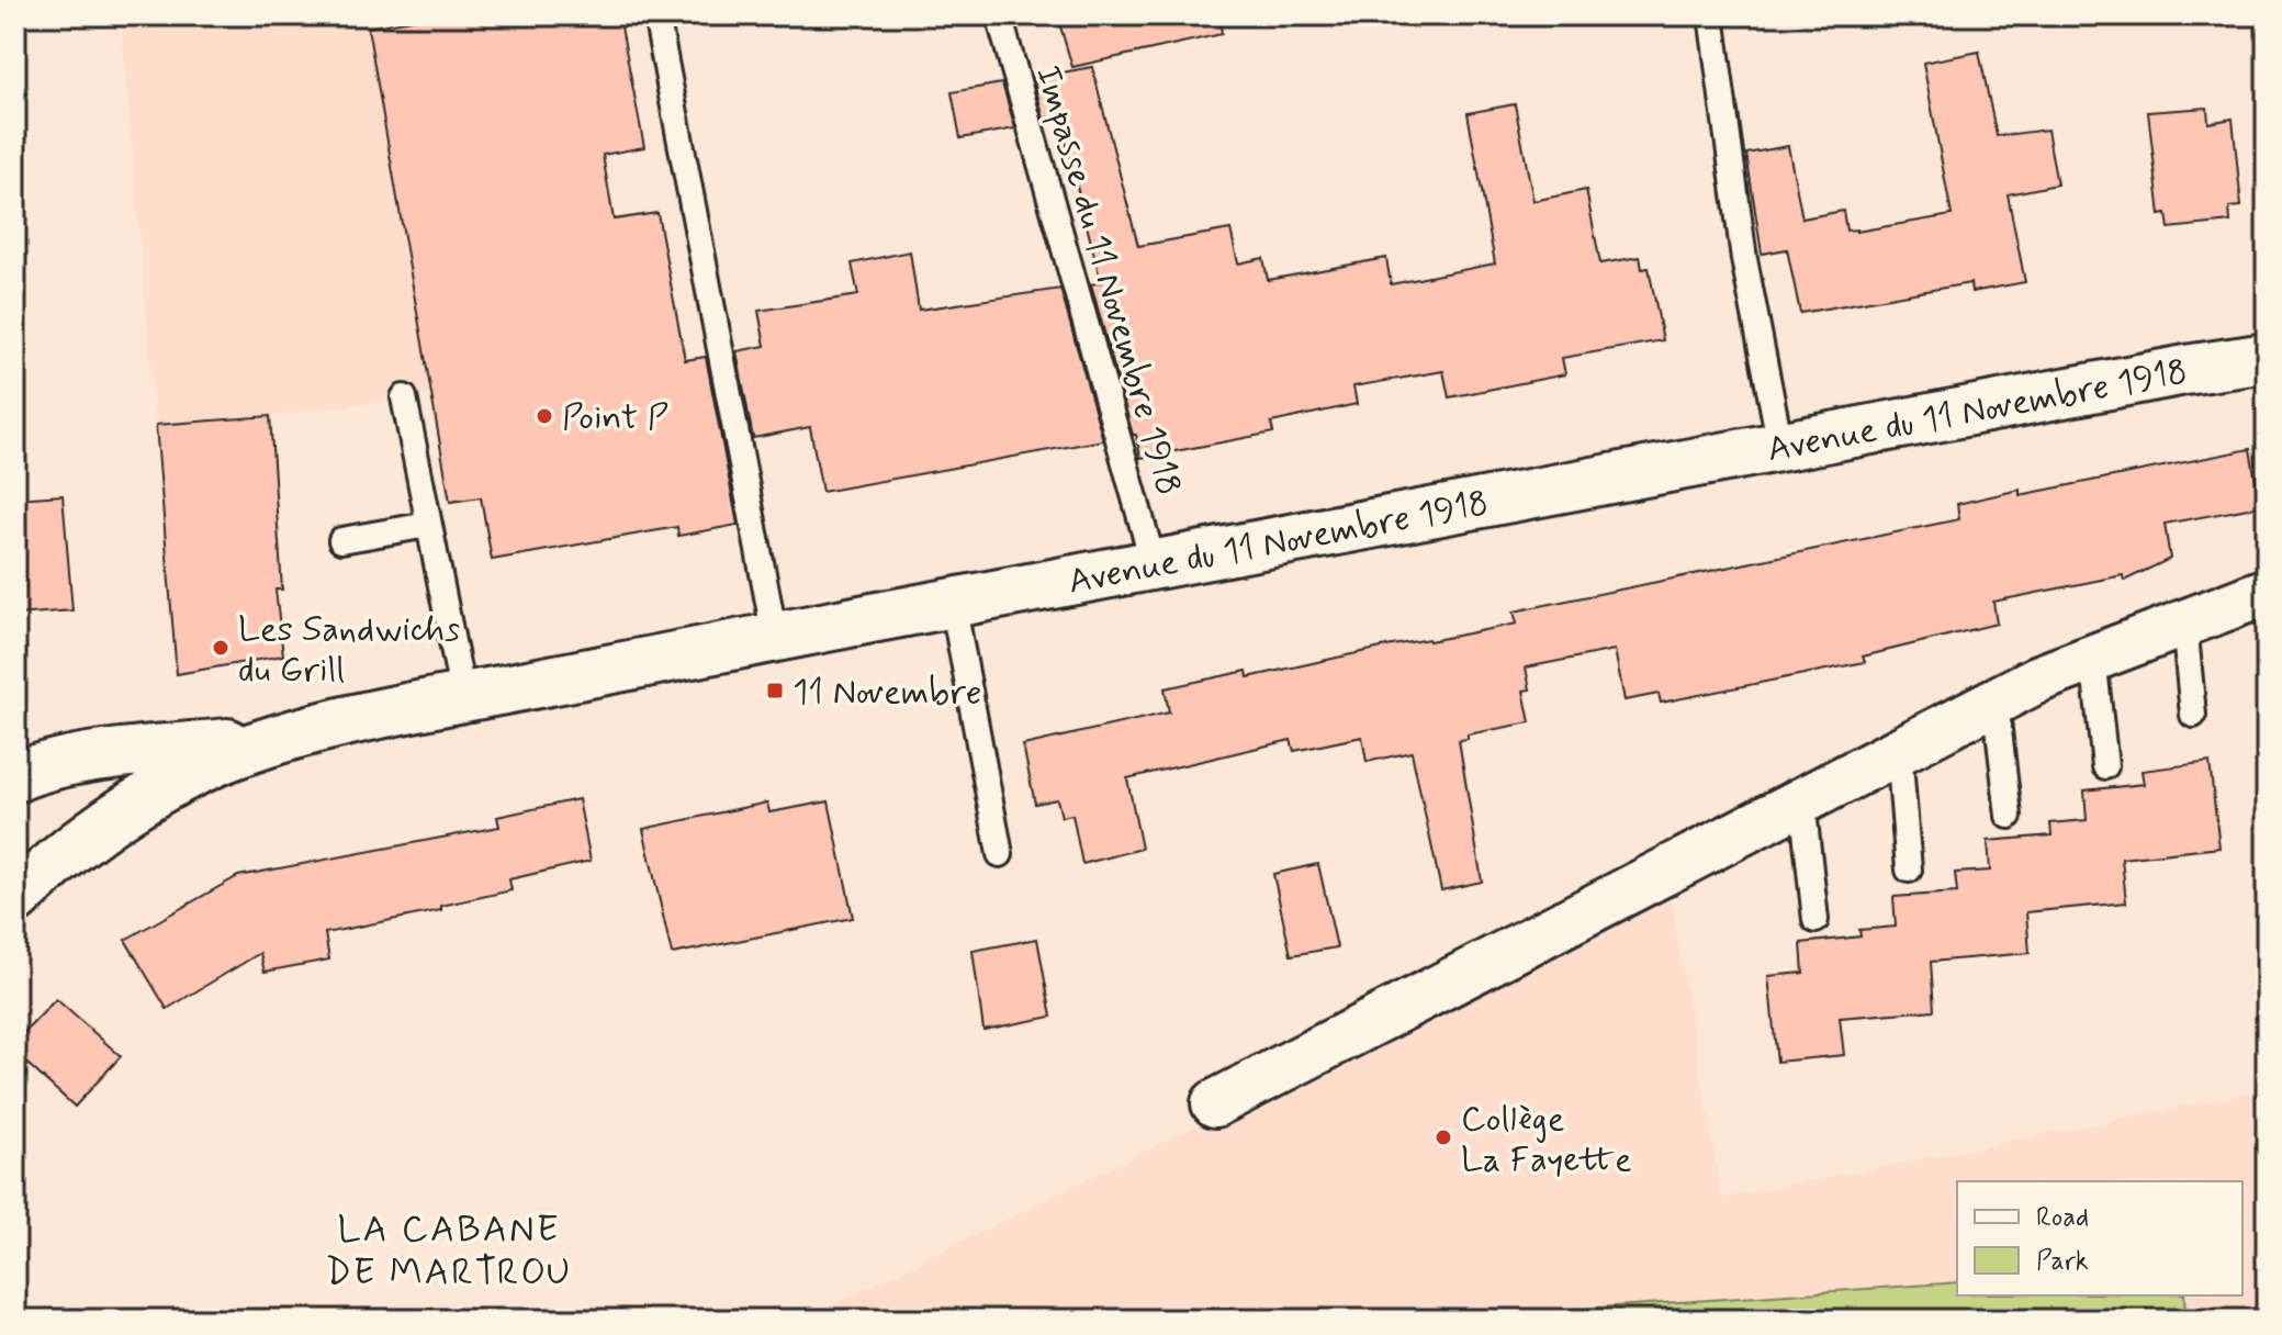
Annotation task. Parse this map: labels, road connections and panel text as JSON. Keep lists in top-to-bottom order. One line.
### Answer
{"streets":{"main road":["Avenue du 11 Novembre 1918"],"lane":["Impasse du 11 Novembre 1918"]},"crossings":[["Impasse du 11 Novembre 1918","Avenue du 11 Novembre 1918"]],"districts":["LA CABANE DE MARTROU"],"places":{"other":["Point P","Les Sandwichs du Grill","Collège La Fayette"],"transit":["11 Novembre"]},"legend":["Road","Park"]}
